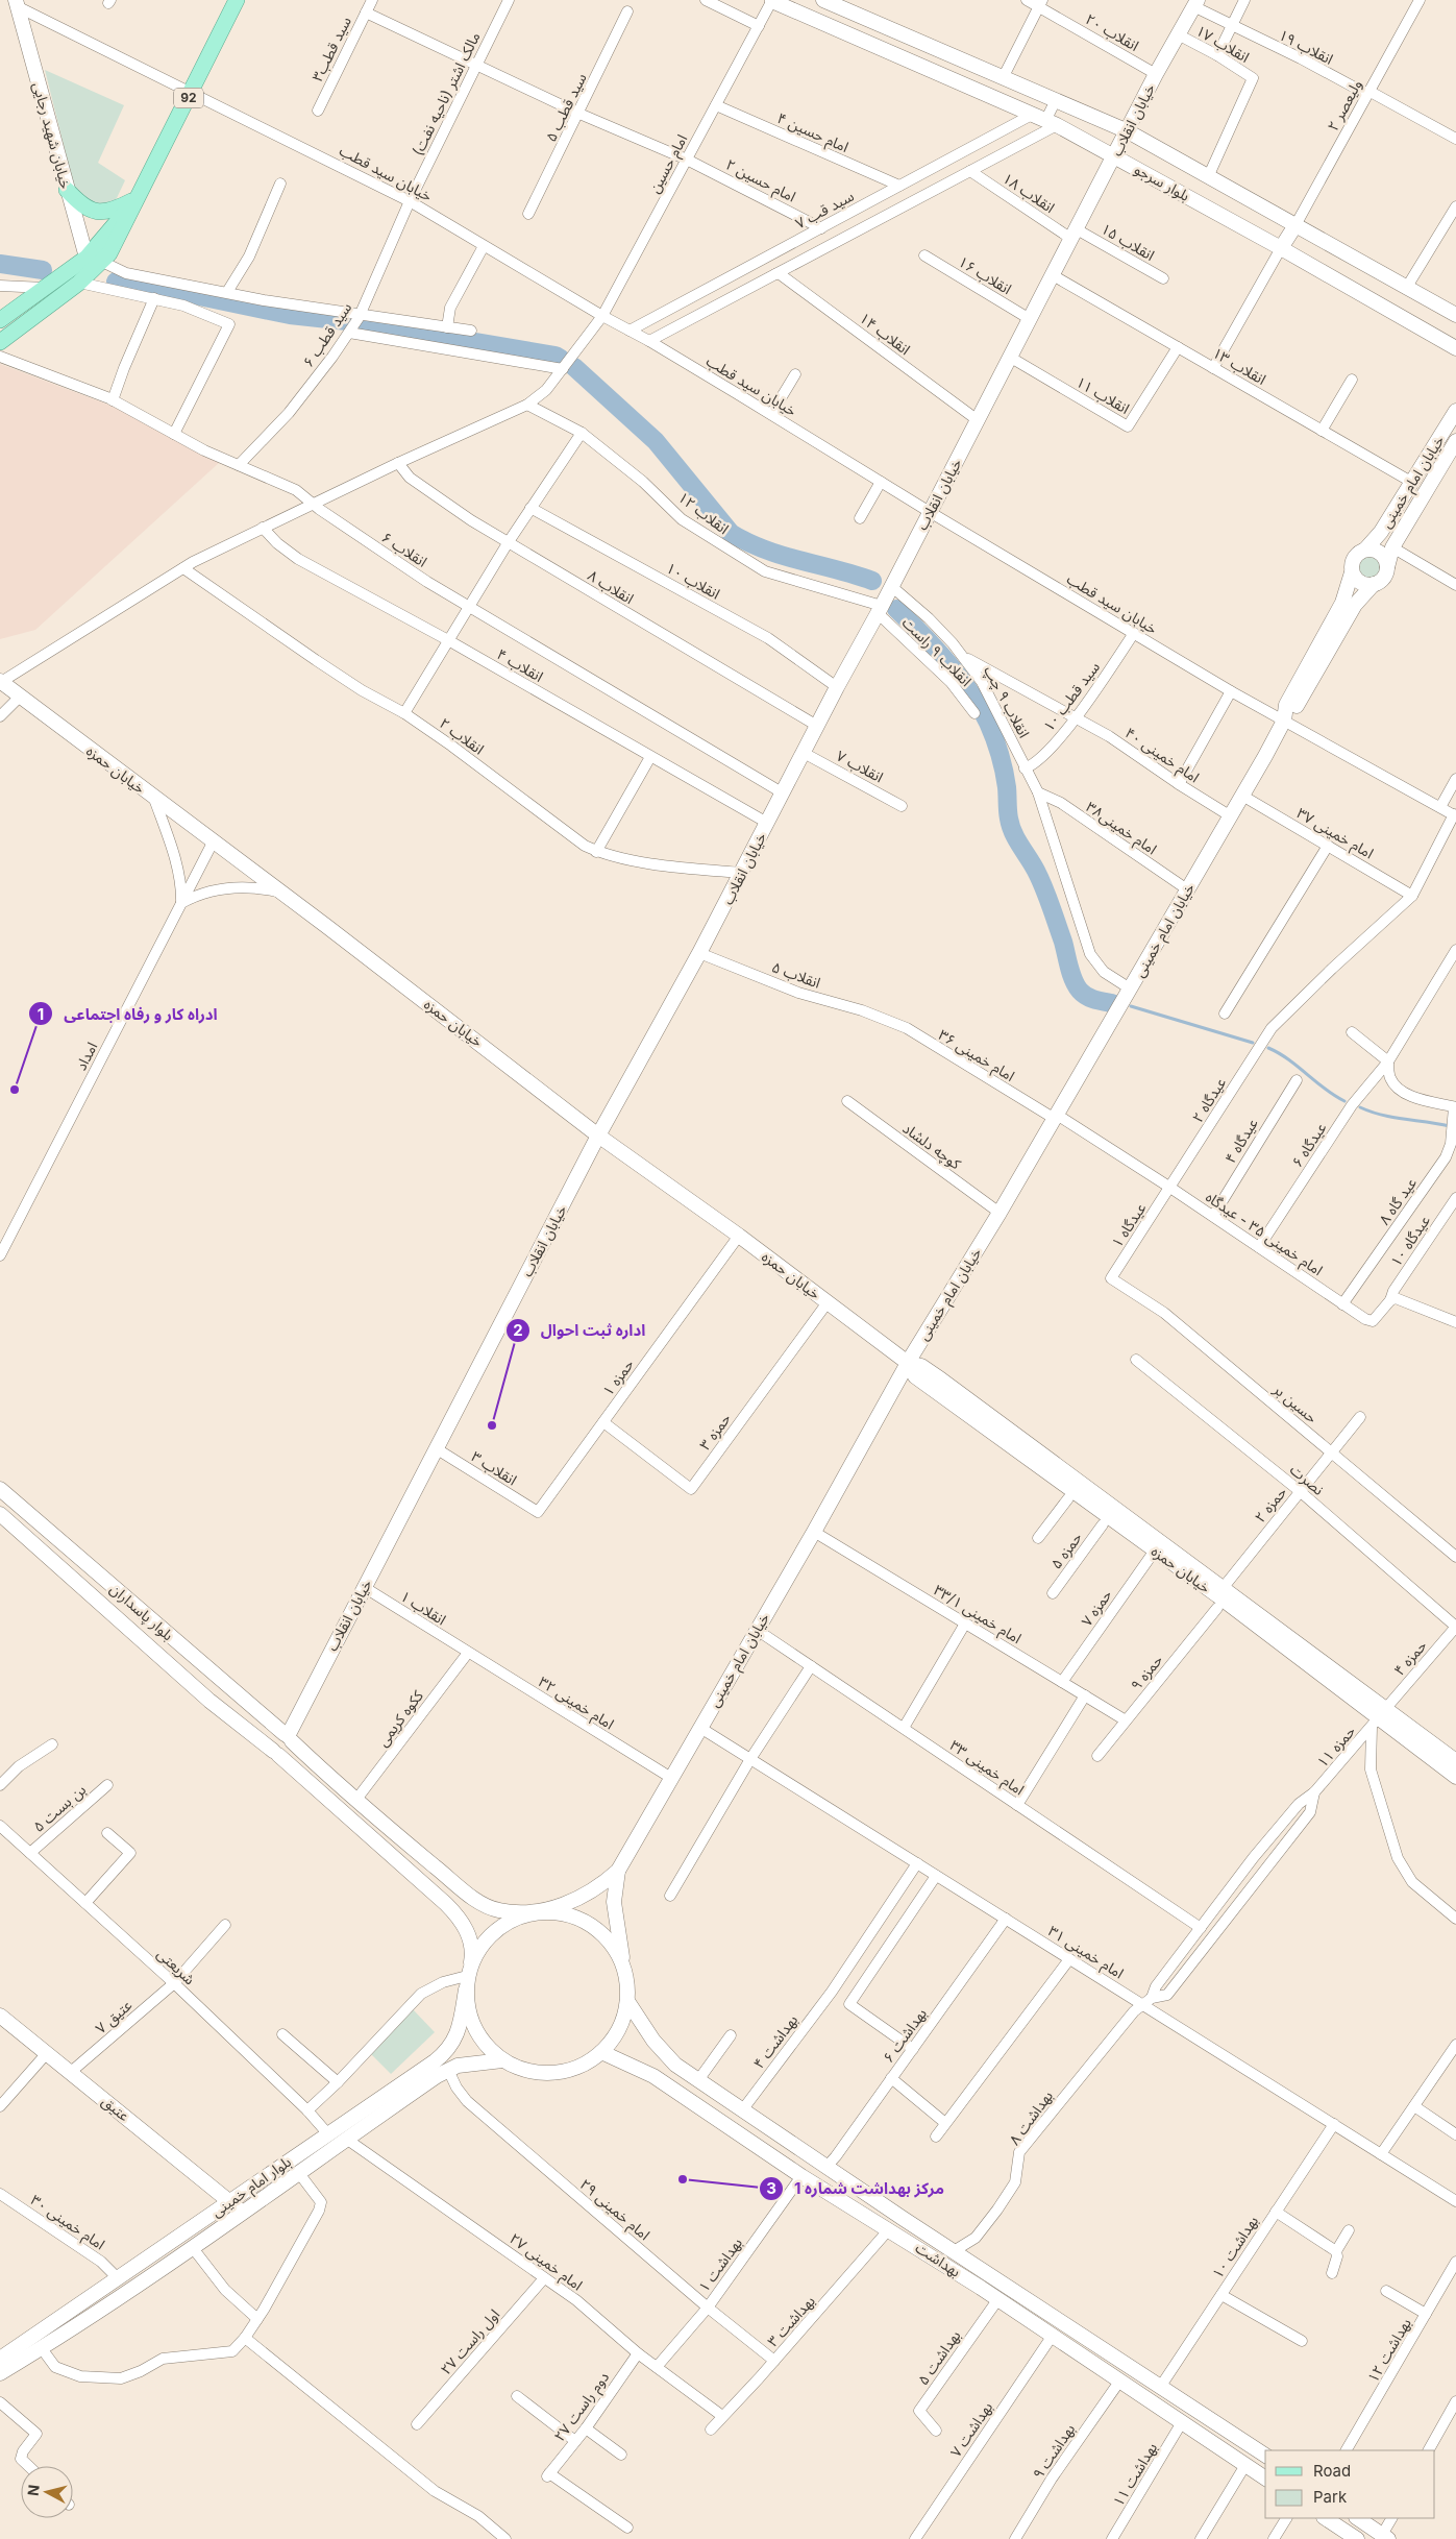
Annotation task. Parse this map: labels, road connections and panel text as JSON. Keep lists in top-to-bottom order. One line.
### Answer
{"streets":{"main road":["92","خیابان انقلاب","خیابان شهید رجایی","بلوار سرجو","خیابان امام خمینی","خیابان حمزه","بلوار پاسداران","عتیق","بلوار امام خمینی","بهداشت"],"street":["انقلاب ۲۰","انقلاب ۱۷","انقلاب ۱۹","سید قطب۳","مالک اشتر (ناحیه نفت)","ولیعصر ۲","سید قطب ۵","امام حسین ۴","امام حسین","خیابان سید قطب","امام حسین ۲","انقلاب ۱۸","سید قب ۷","انقلاب ۱۵","انقلاب ۱۶","انقلاب ۱۴","سید قطب ۶","انقلاب ۱۳","انقلاب ۱۱","انقلاب ۱۲","انقلاب ۶","انقلاب ۱۰","انقلاب ۸","انقلاب ۹ راست","انقلاب ۴","سید قطب ۱۰","انقلاب ۹ چپ","انقلاب ۲","امام خمینی ۴۰","انقلاب ۷","امام خمینی۳۸","امام خمینی ۳۷","انقلاب ۵","امام خمینی ۳۶","امداد","عیدگاه ۲","عیدگاه ۴","عیدگاه ۶","کوچه دلشاد","عید گاه ۸","عیدگاه ۱","امام خمینی ۳۵ - عیدگاه","عیدگاه ۱۰","حمزه ۱","حسین بر","حمزه ۳","انقلاب ۳","نصرت","حمزه ۲","حمزه ۵","انقلاب ۱","حمزه ۷","امام خمینی ۳۳/۱","حمزه ۴","حمزه ۹","امام خمینی ۳۲","ککوه کریمی","حمزه ۱۱","امام خمینی ۳۳","بن بست ۵","امام خمینی ۳۱","شریعتی","عتیق ۷","بهداشت ۶","بهداشت ۴","بهداشت ۸","امام خمینی ۲۹","امام خمینی ۳۰","بهداشت ۱۰","امام خمینی ۲۷","بهداشت ۱","بهداشت ۳","۲۷ اول راست","بهداشت ۱۲","بهداشت ۵","۲۷ دوم راست","بهداشت ۷","بهداشت ۹","بهداشت ۱۱"]},"crossings":[["انقلاب ۲۰","خیابان انقلاب"],["انقلاب ۱۷","خیابان انقلاب"],["انقلاب ۱۷","بلوار سرجو"],["انقلاب ۱۹","ولیعصر ۲"],["انقلاب ۱۹","خیابان انقلاب"],["سید قطب۳","امام حسین ۲"],["مالک اشتر (ناحیه نفت)","خیابان سید قطب"],["مالک اشتر (ناحیه نفت)","امام حسین ۲"],["مالک اشتر (ناحیه نفت)","سید قطب ۶"],["92","خیابان شهید رجایی"],["92","خیابان سید قطب"],["ولیعصر ۲","بلوار سرجو"],["سید قطب ۵","امام حسین ۲"],["خیابان انقلاب","خیابان سید قطب"],["خیابان انقلاب","بلوار سرجو"],["خیابان انقلاب","انقلاب ۱۸"],["خیابان انقلاب","انقلاب ۱۵"],["خیابان انقلاب","انقلاب ۱۶"],["خیابان انقلاب","انقلاب ۱۴"],["خیابان انقلاب","انقلاب ۱۳"],["خیابان انقلاب","انقلاب ۱۱"],["خیابان انقلاب","انقلاب ۱۲"],["خیابان انقلاب","انقلاب ۶"],["خیابان انقلاب","انقلاب ۱۰"],["خیابان انقلاب","انقلاب ۸"],["خیابان انقلاب","انقلاب ۹ راست"],["خیابان انقلاب","انقلاب ۴"],["خیابان انقلاب","انقلاب ۹ چپ"],["خیابان انقلاب","انقلاب ۲"],["خیابان انقلاب","انقلاب ۷"],["خیابان انقلاب","خیابان حمزه"],["خیابان انقلاب","انقلاب ۵"],["خیابان انقلاب","انقلاب ۳"],["خیابان انقلاب","انقلاب ۱"],["خیابان انقلاب","بلوار پاسداران"],["امام حسین ۴","امام حسین"],["امام حسین ۴","سید قب ۷"],["خیابان شهید رجایی","خیابان سید قطب"],["امام حسین","خیابان سید قطب"],["امام حسین","امام حسین ۲"],["امام حسین","بلوار سرجو"],["امام حسین","انقلاب ۱۲"],["امام حسین","انقلاب ۶"],["امام حسین","انقلاب ۸"],["امام حسین","انقلاب ۴"],["امام حسین","انقلاب ۲"],["امام حسین","خیابان حمزه"],["خیابان سید قطب","سید قب ۷"],["خیابان سید قطب","سید قطب ۶"],["خیابان سید قطب","خیابان امام خمینی"],["خیابان سید قطب","سید قطب ۱۰"],["خیابان سید قطب","عیدگاه ۲"],["امام حسین ۲","سید قب ۷"],["بلوار سرجو","سید قب ۷"],["انقلاب ۱۸","انقلاب ۱۵"],["سید قطب ۶","انقلاب ۶"],["انقلاب ۱۳","انقلاب ۱۱"],["انقلاب ۱۳","خیابان امام خمینی"],["خیابان امام خمینی","انقلاب ۹ چپ"],["خیابان امام خمینی","امام خمینی ۴۰"],["خیابان امام خمینی","خیابان حمزه"],["خیابان امام خمینی","امام خمینی۳۸"],["خیابان امام خمینی","امام خمینی ۳۷"],["خیابان امام خمینی","امام خمینی ۳۶"],["خیابان امام خمینی","کوچه دلشاد"],["خیابان امام خمینی","امام خمینی ۳۵ - عیدگاه"],["خیابان امام خمینی","امام خمینی ۳۳/۱"],["خیابان امام خمینی","امام خمینی ۳۲"],["خیابان امام خمینی","امام خمینی ۳۳"],["خیابان امام خمینی","امام خمینی ۳۱"],["انقلاب ۱۲","انقلاب ۹ راست"],["سید قطب ۱۰","انقلاب ۹ چپ"],["سید قطب ۱۰","امام خمینی ۴۰"],["انقلاب ۹ چپ","امام خمینی ۴۰"],["انقلاب ۹ چپ","امام خمینی۳۸"],["خیابان حمزه","امداد"],["خیابان حمزه","حمزه ۱"],["خیابان حمزه","حمزه ۳"],["خیابان حمزه","حمزه ۲"],["خیابان حمزه","حمزه ۷"],["خیابان حمزه","حمزه ۴"],["خیابان حمزه","حمزه ۹"],["خیابان حمزه","حمزه ۱۱"],["امام خمینی ۳۷","عیدگاه ۲"],["انقلاب ۵","امام خمینی ۳۶"],["امام خمینی ۳۶","امام خمینی ۳۵ - عیدگاه"],["عیدگاه ۲","عیدگاه ۱"],["عیدگاه ۲","امام خمینی ۳۵ - عیدگاه"],["عیدگاه ۴","امام خمینی ۳۵ - عیدگاه"],["عیدگاه ۶","امام خمینی ۳۵ - عیدگاه"],["عید گاه ۸","امام خمینی ۳۵ - عیدگاه"],["عیدگاه ۱","امام خمینی ۳۵ - عیدگاه"],["عیدگاه ۱","حسین بر"],["امام خمینی ۳۵ - عیدگاه","عیدگاه ۱۰"],["حمزه ۱","حمزه ۳"],["حمزه ۱","انقلاب ۳"],["حسین بر","حمزه ۲"],["نصرت","حمزه ۲"],["نصرت","حمزه ۴"],["حمزه ۲","حمزه ۹"],["انقلاب ۱","امام خمینی ۳۲"],["انقلاب ۱","ککوه کریمی"],["حمزه ۷","امام خمینی ۳۳/۱"],["بلوار پاسداران","ککوه کریمی"],["بلوار پاسداران","بلوار امام خمینی"],["بلوار پاسداران","بهداشت"],["امام خمینی ۳۳/۱","حمزه ۹"],["حمزه ۴","حمزه ۱۱"],["امام خمینی ۳۲","ککوه کریمی"],["حمزه ۱۱","بهداشت ۸"],["بن بست ۵","شریعتی"],["امام خمینی ۳۱","بهداشت ۶"],["امام خمینی ۳۱","بهداشت ۴"],["امام خمینی ۳۱","بهداشت ۸"],["امام خمینی ۳۱","بهداشت ۱۰"],["شریعتی","عتیق ۷"],["شریعتی","بلوار امام خمینی"],["عتیق ۷","عتیق"],["بهداشت ۶","بهداشت"],["بهداشت ۴","بهداشت"],["عتیق","بلوار امام خمینی"],["بهداشت ۸","بهداشت"],["بلوار امام خمینی","امام خمینی ۲۹"],["بلوار امام خمینی","امام خمینی ۳۰"],["بلوار امام خمینی","بهداشت"],["بلوار امام خمینی","امام خمینی ۲۷"],["امام خمینی ۲۹","بهداشت ۱"],["امام خمینی ۲۹","بهداشت ۳"],["بهداشت ۱۰","بهداشت"],["بهداشت","بهداشت ۱"],["بهداشت","بهداشت ۳"],["بهداشت","بهداشت ۵"],["بهداشت","بهداشت ۷"],["بهداشت","بهداشت ۹"],["بهداشت","بهداشت ۱۱"],["امام خمینی ۲۷","بهداشت ۱"],["امام خمینی ۲۷","بهداشت ۳"],["امام خمینی ۲۷","۲۷ اول راست"],["امام خمینی ۲۷","۲۷ دوم راست"]],"places":["ادراه کار و رفاه اجتماعی","اداره ثبت احوال","مرکز بهداشت شماره 1"],"legend":["Road","Park"],"north":"left"}
